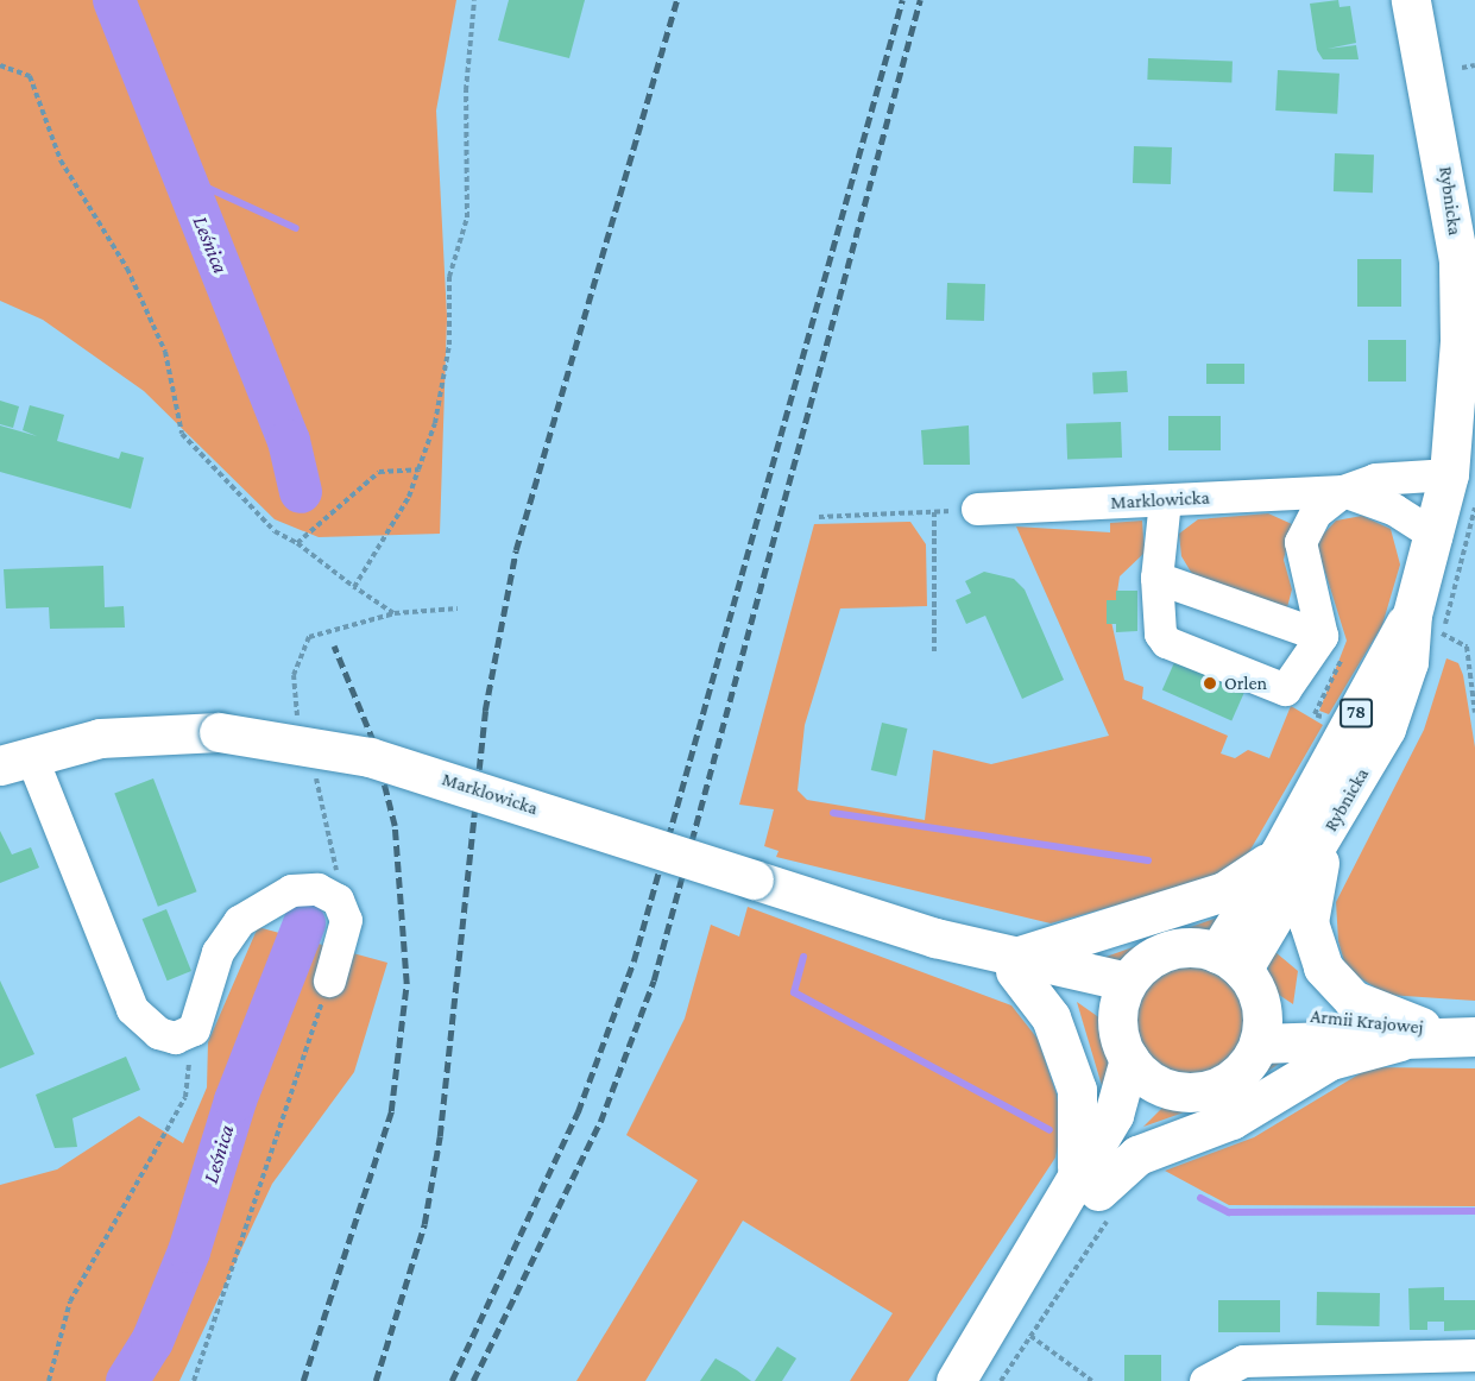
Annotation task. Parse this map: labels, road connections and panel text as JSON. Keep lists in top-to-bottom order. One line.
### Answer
{"streets":{"main road":["Rybnicka","Marklowicka","78","Armii Krajowej"]},"crossings":[["Rybnicka","Marklowicka"],["Rybnicka","Armii Krajowej"],["Marklowicka","Armii Krajowej"]],"water":["Leśnica"],"places":["Orlen"]}
